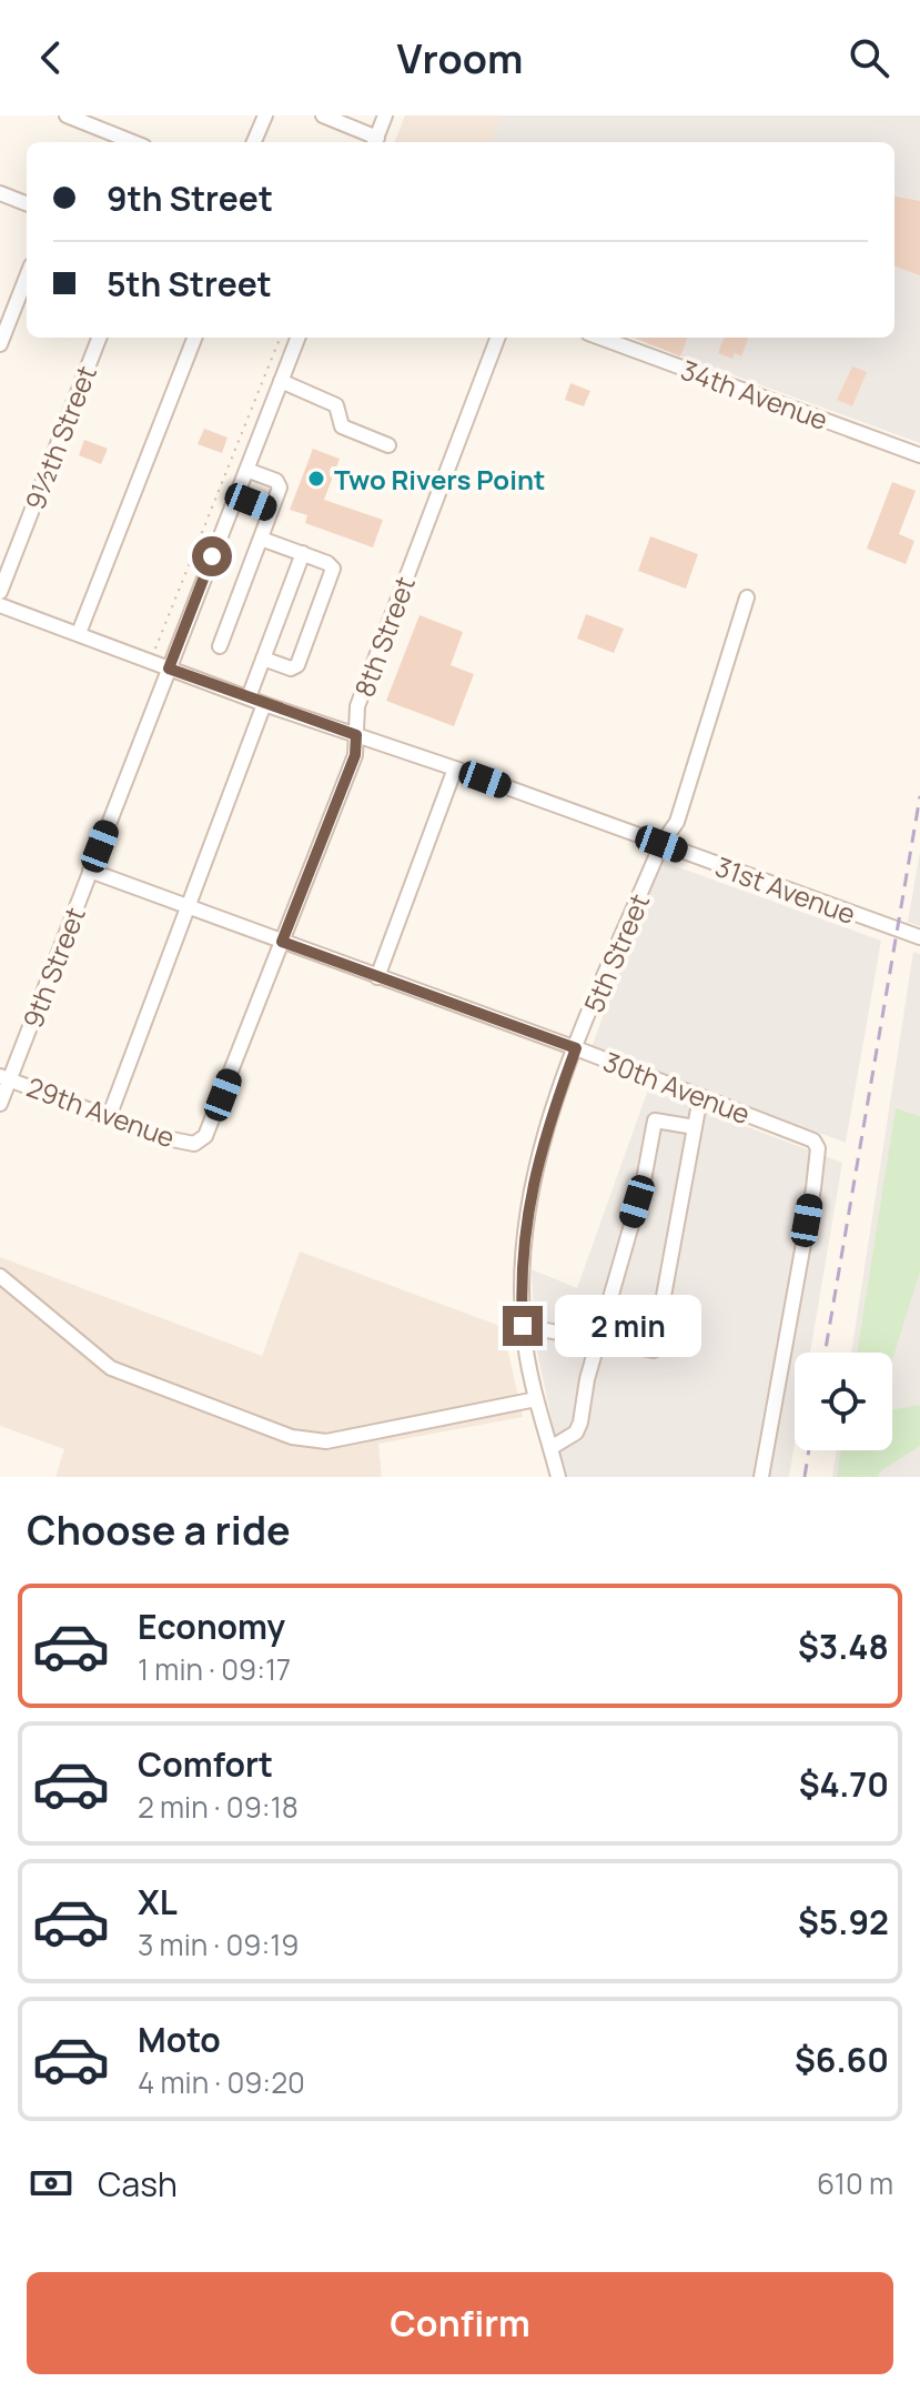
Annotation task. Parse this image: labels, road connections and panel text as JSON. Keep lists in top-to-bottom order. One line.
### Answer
{"streets":{"street":["34th Avenue","9½th Street","8th Street","31st Avenue","5th Street","9th Street","30th Avenue","29th Avenue"]},"crossings":[["8th Street","31st Avenue"],["8th Street","30th Avenue"],["8th Street","29th Avenue"],["31st Avenue","5th Street"],["31st Avenue","9th Street"],["5th Street","30th Avenue"],["9th Street","30th Avenue"],["9th Street","29th Avenue"]],"places":["Two Rivers Point"],"page":{"header":"Vroom","banner":["9th Street","5th Street"],"bubble":"2 min","heading":"Choose a ride","list":[{"name":"Economy","note":"1 min · 09:17","value":"$3.48"},{"name":"Comfort","note":"2 min · 09:18","value":"$4.70"},{"name":"XL","note":"3 min · 09:19","value":"$5.92"},{"name":"Moto","note":"4 min · 09:20","value":"$6.60"}],"pay":["Cash","610 m"],"buttons":"Confirm"}}
